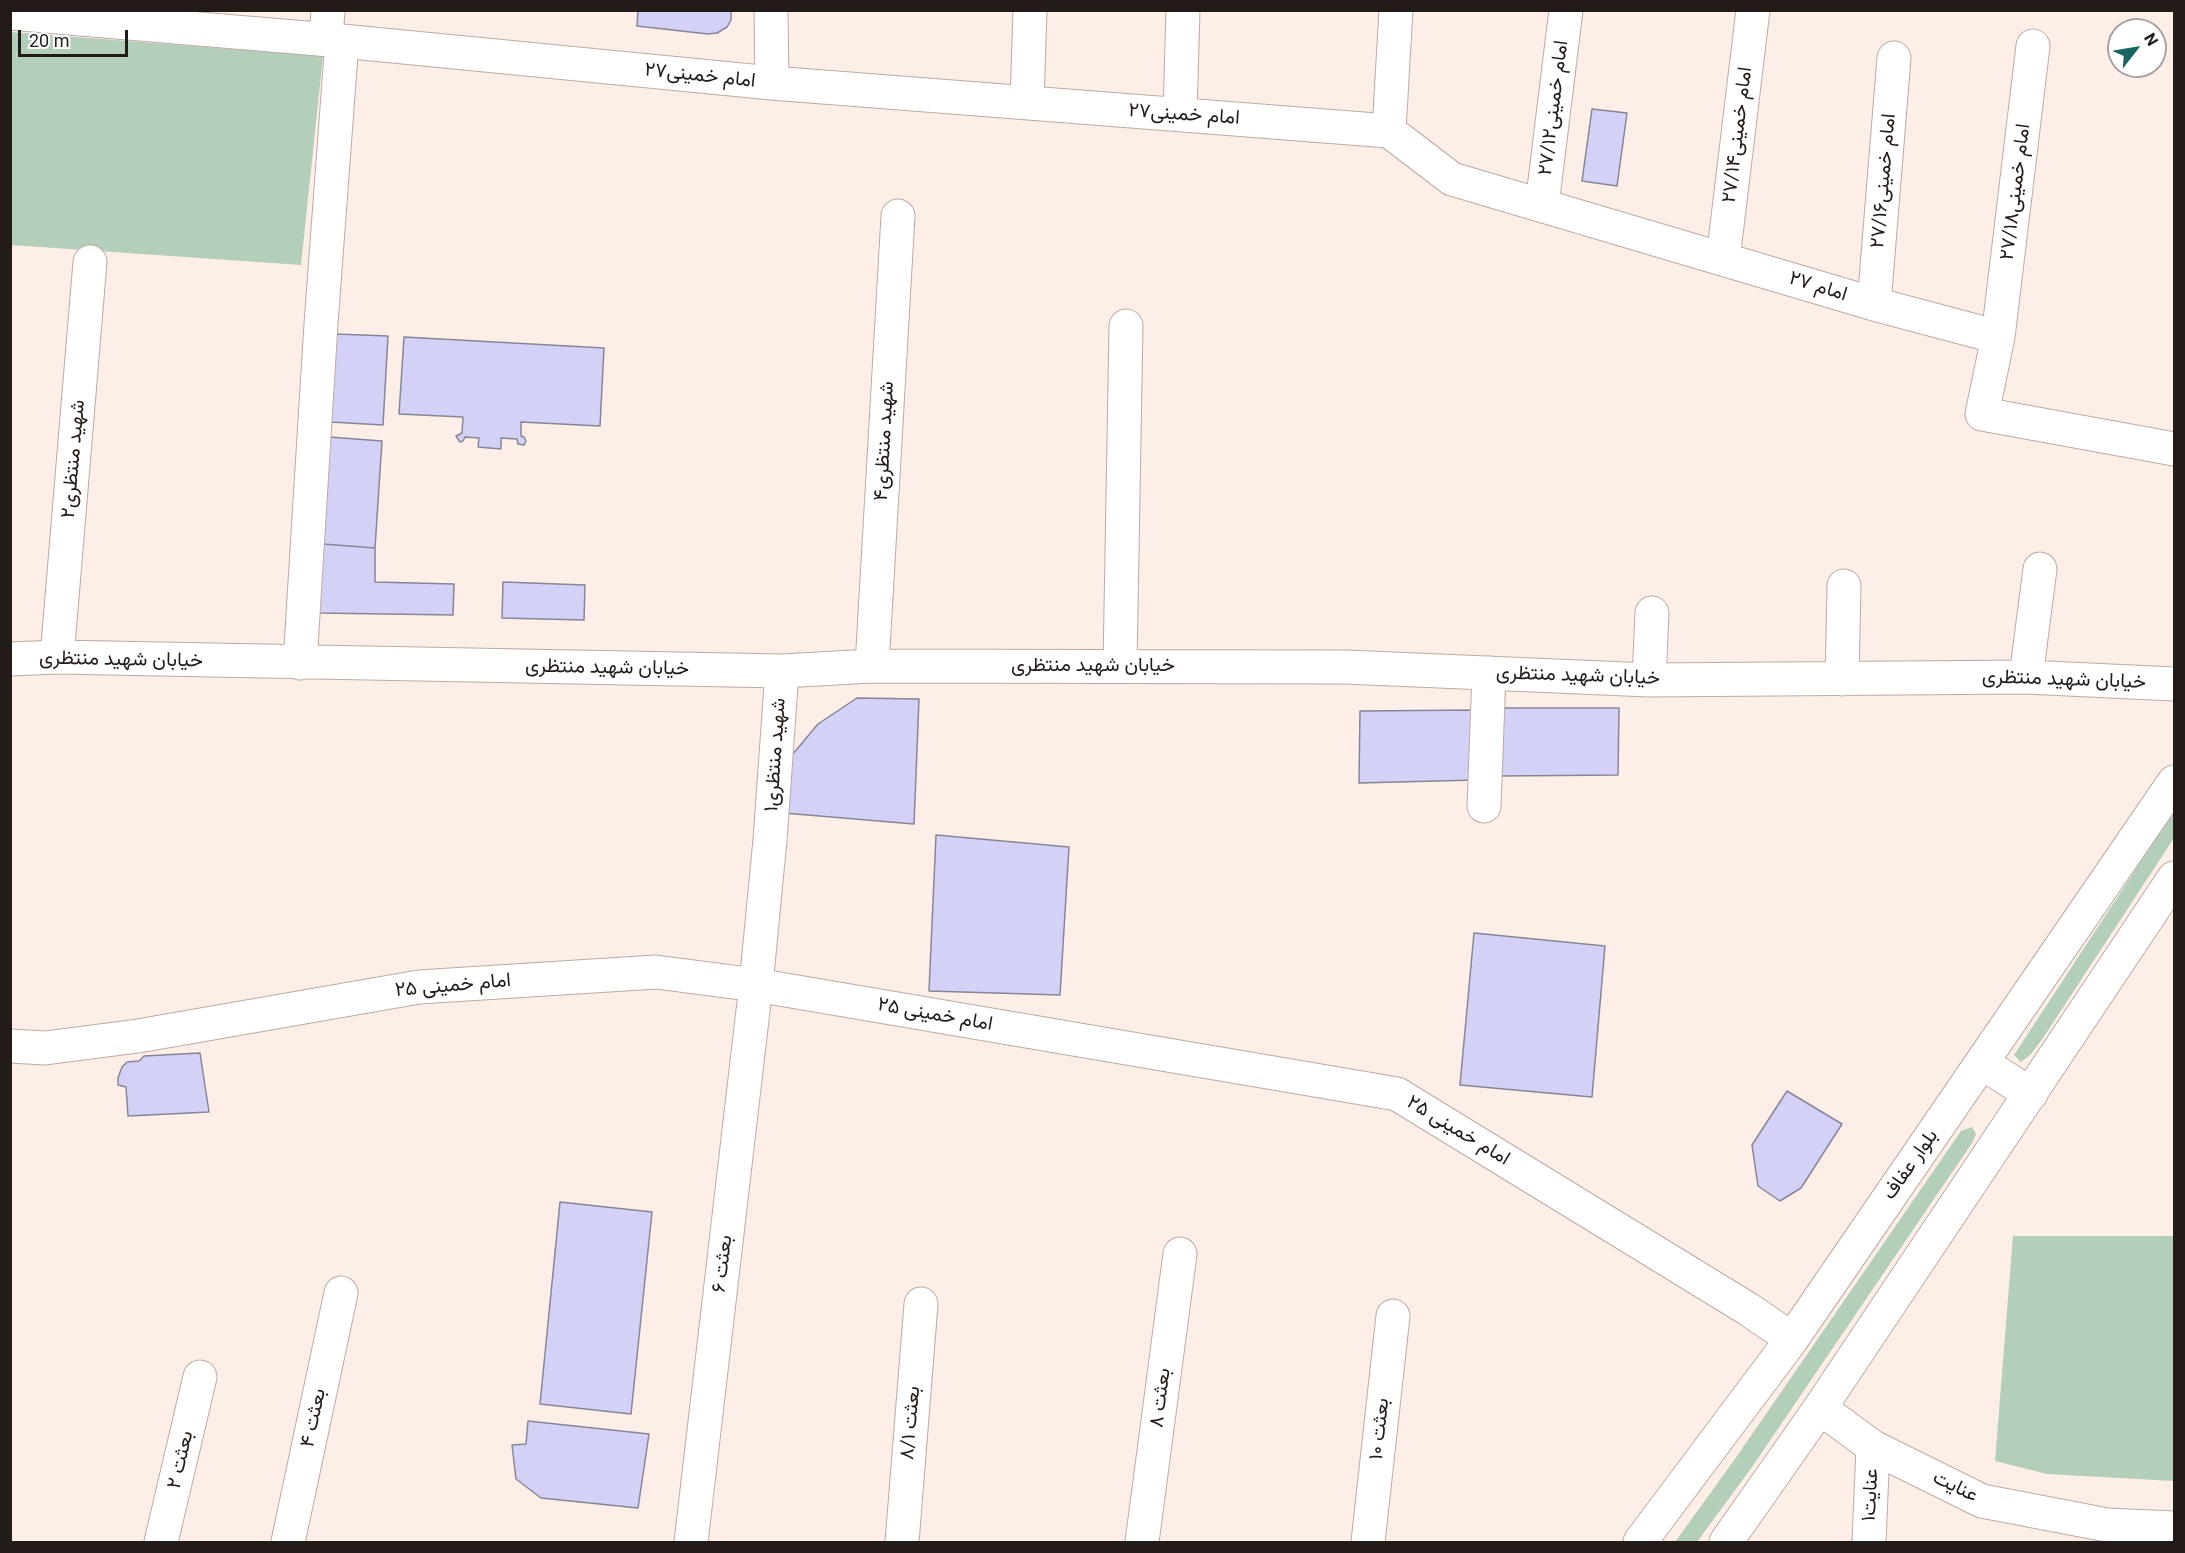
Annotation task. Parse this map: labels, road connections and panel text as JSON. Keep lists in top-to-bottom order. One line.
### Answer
{"streets":{"street":["امام خمینی۲۷","امام خمینی۲۷/۱۲","امام خمینی۲۷/۱۴","امام خمینی۲۷/۱۶","امام خمینی۲۷/۱۸","امام ۲۷","شهید منتظری۴","شهید منتظری۲","خیابان شهید منتظری","شهید منتظری۱","امام خمینی ۲۵","بلوار عفاف","بعثت ۶","بعثت ۸","بعثت ۴","بعثت ۸/۱","بعثت ۱۰","بعثت ۲","عنایت","عنایت۱"]},"crossings":[["امام خمینی۲۷","امام ۲۷"],["امام خمینی۲۷/۱۲","امام ۲۷"],["امام خمینی۲۷/۱۴","امام ۲۷"],["امام خمینی۲۷/۱۶","امام ۲۷"],["امام خمینی۲۷/۱۸","امام ۲۷"],["شهید منتظری۴","خیابان شهید منتظری"],["شهید منتظری۲","خیابان شهید منتظری"],["خیابان شهید منتظری","شهید منتظری۱"],["شهید منتظری۱","امام خمینی ۲۵"],["شهید منتظری۱","بعثت ۶"],["امام خمینی ۲۵","بلوار عفاف"],["امام خمینی ۲۵","بعثت ۶"],["عنایت","عنایت۱"]],"scale_bar":"20 m","north":"top right"}
